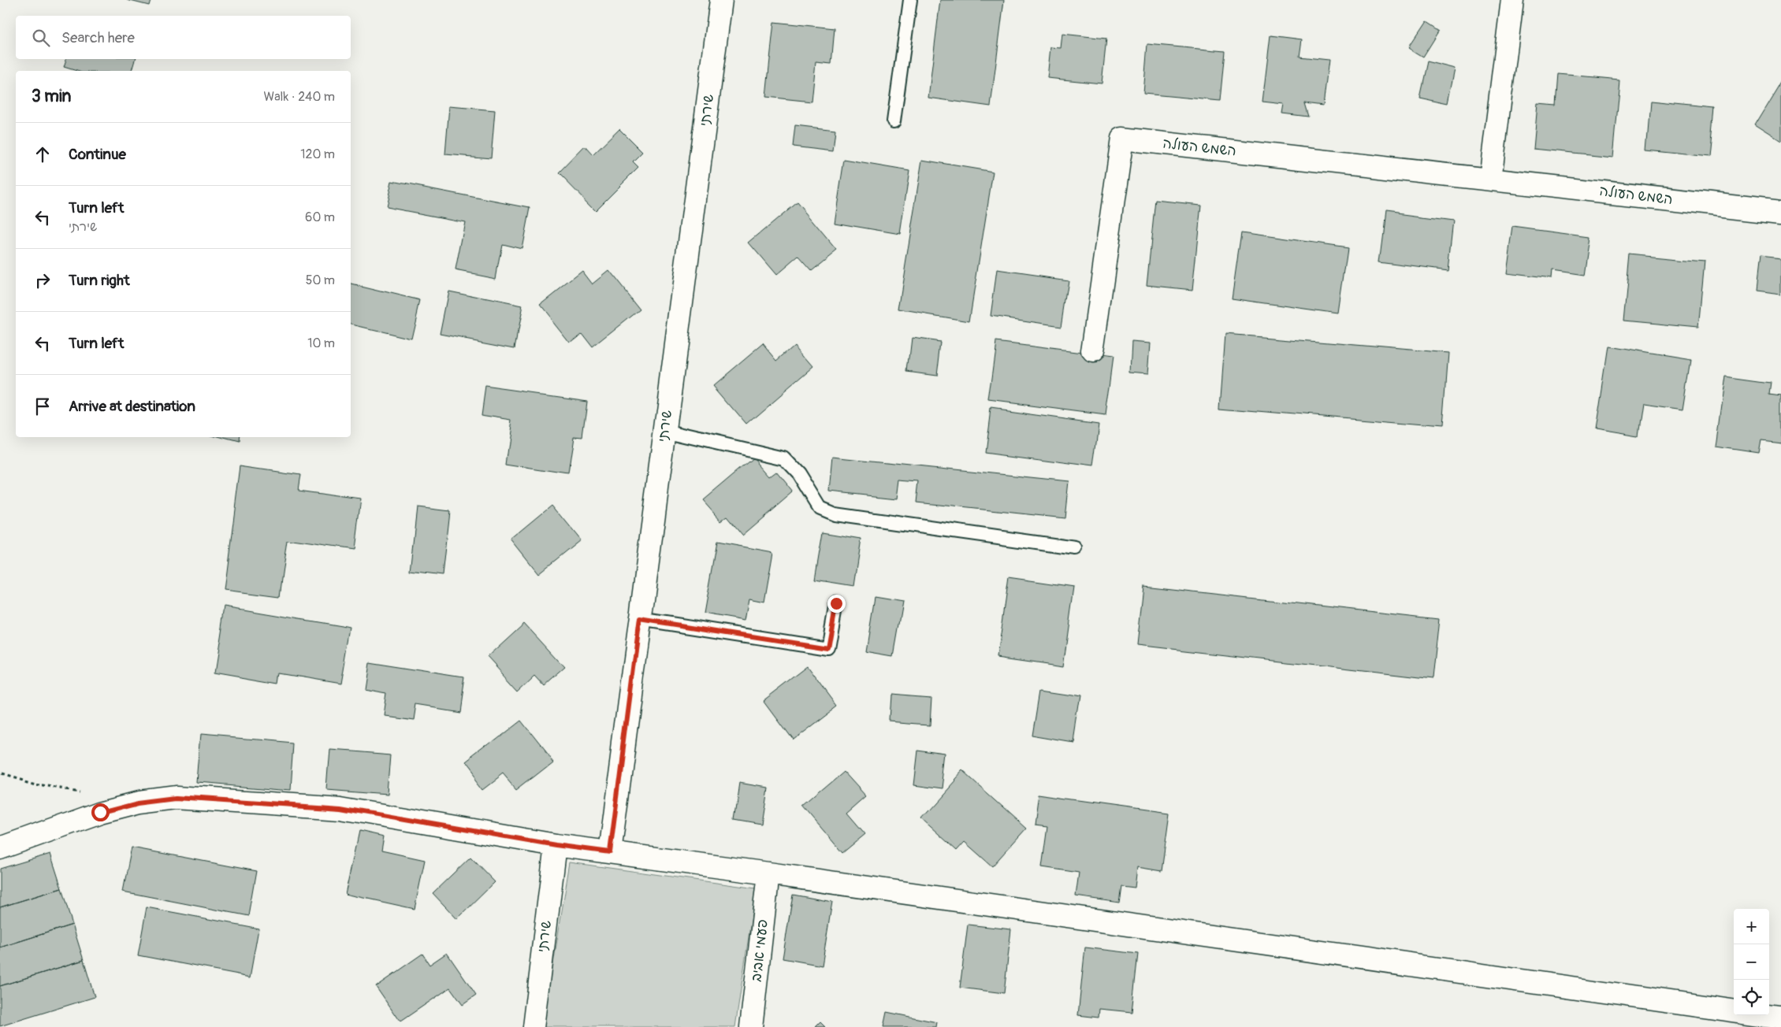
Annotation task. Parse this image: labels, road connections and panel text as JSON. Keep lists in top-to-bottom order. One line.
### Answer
{"streets":{"street":["שירתי","השמש העולה","פעמי אביב"]},"page":{"search":"Search here","heading":["3 min","Walk · 240 m"],"list":[["Continue","120 m"],["Turn left","שירתי","60 m"],["Turn right","50 m"],["Turn left","10 m"],"Arrive at destination"],"map_buttons":["+","−"]}}
